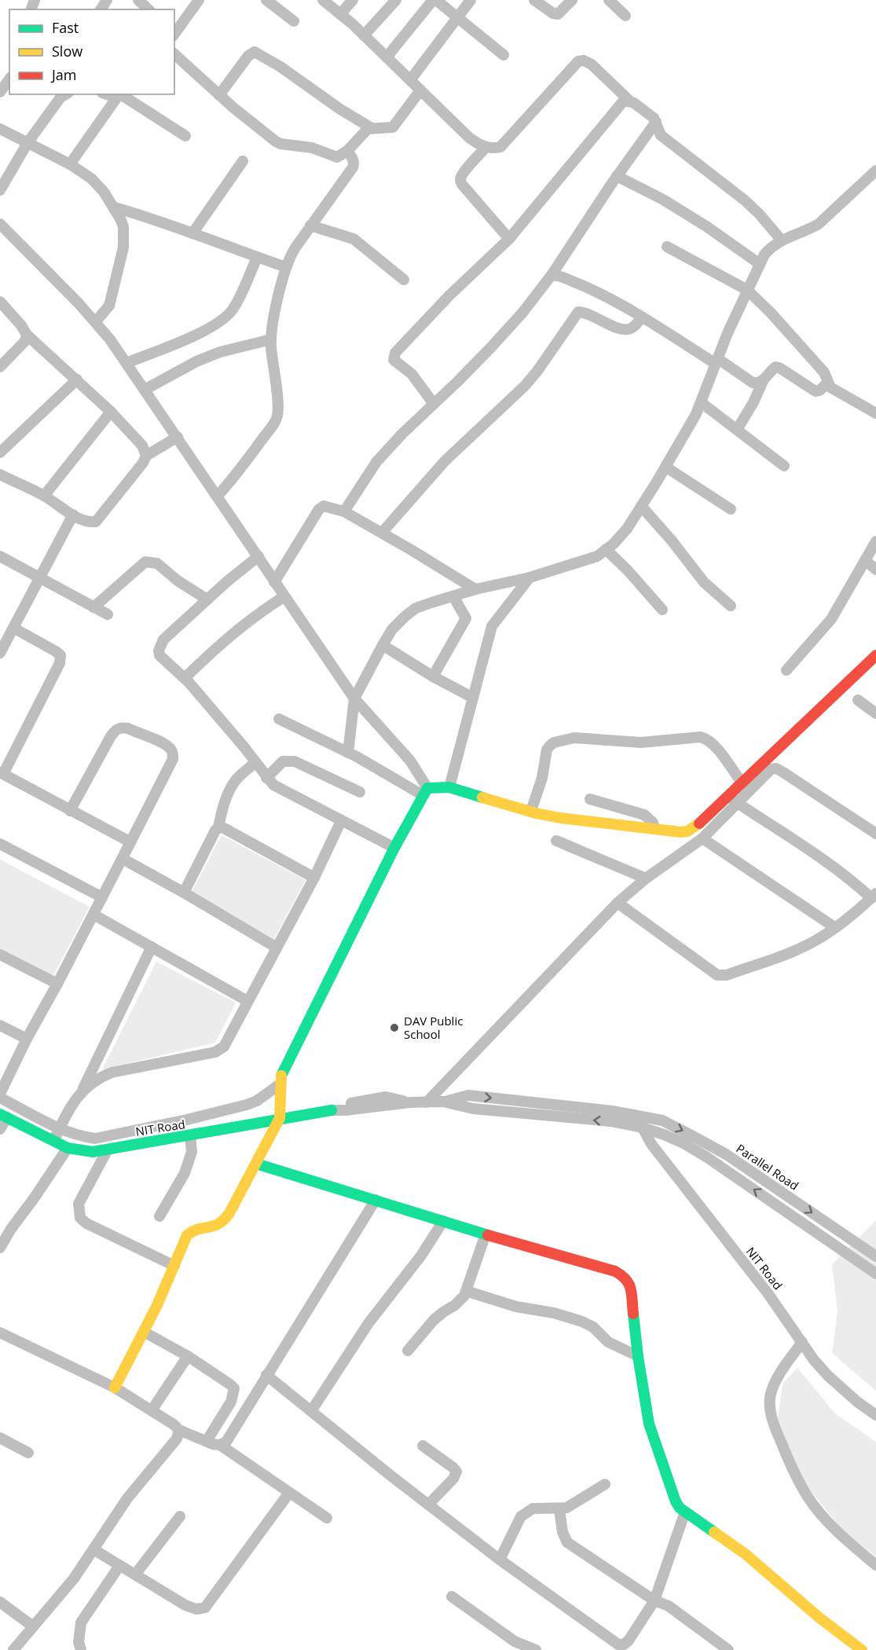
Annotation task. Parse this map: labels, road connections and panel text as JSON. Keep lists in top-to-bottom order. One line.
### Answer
{"streets":{"street":["NIT Road","Parallel Road"]},"crossings":[["NIT Road","Parallel Road"]],"places":["DAV Public School"],"legend":["Fast","Slow","Jam"]}
